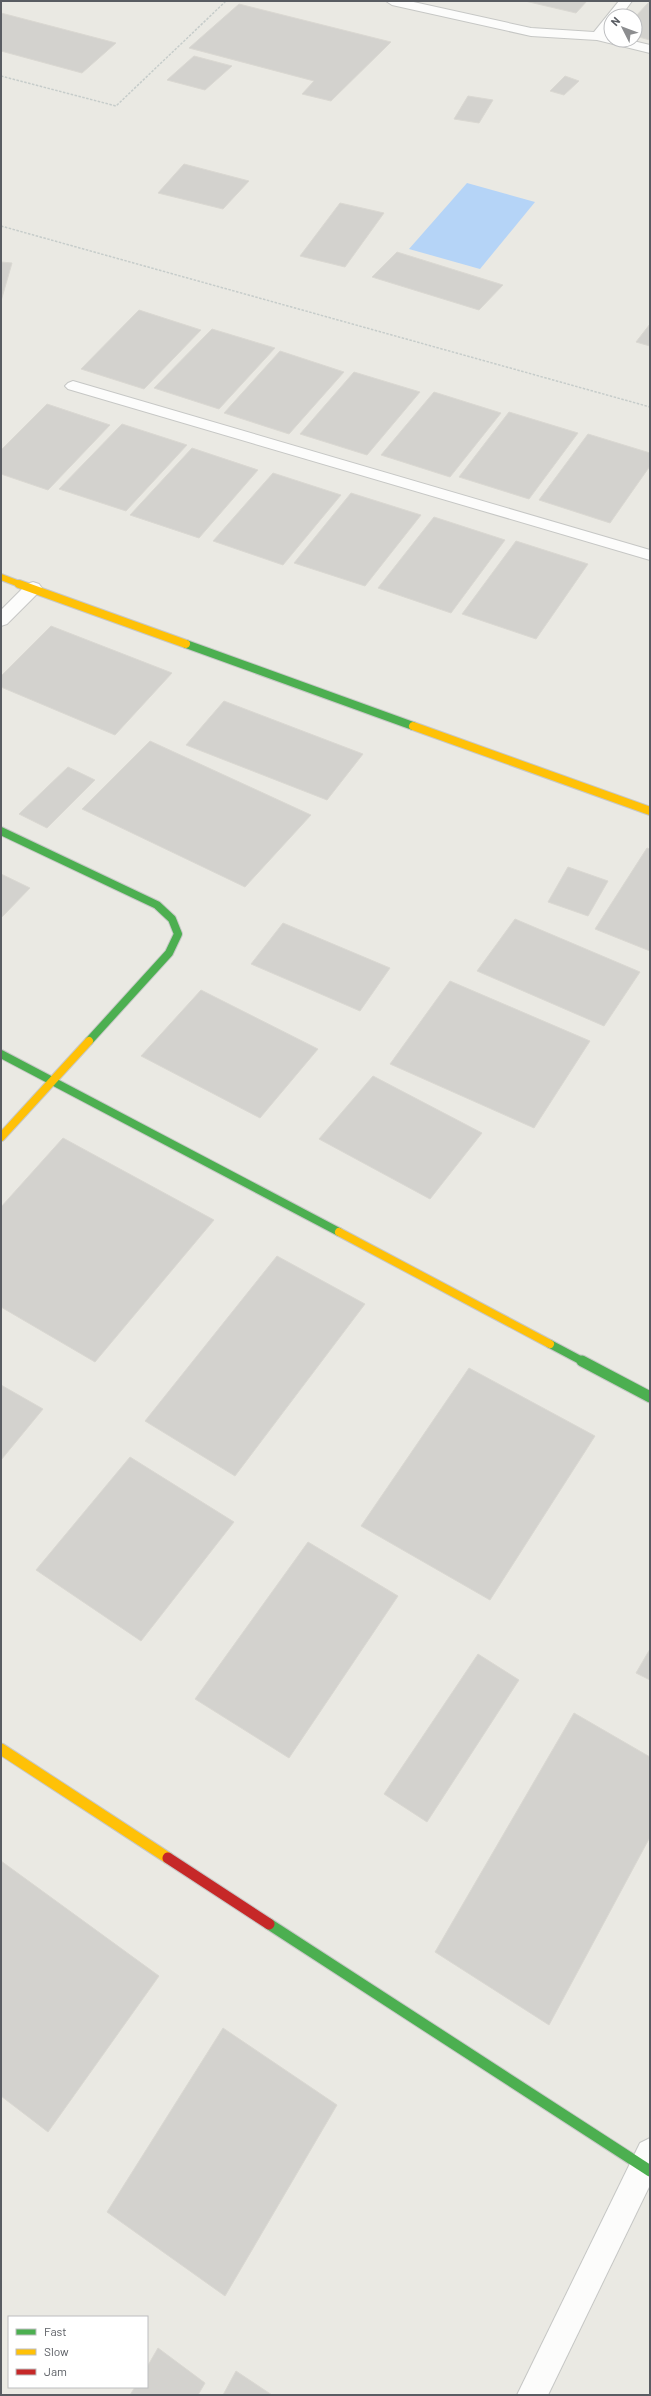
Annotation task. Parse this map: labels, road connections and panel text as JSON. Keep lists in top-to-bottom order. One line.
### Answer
{"legend":["Fast","Slow","Jam"],"north":"top left"}
